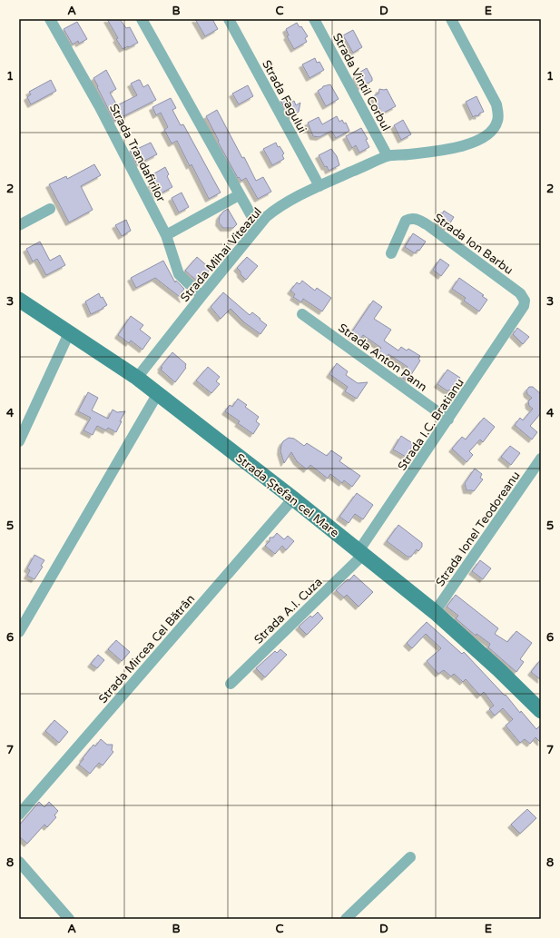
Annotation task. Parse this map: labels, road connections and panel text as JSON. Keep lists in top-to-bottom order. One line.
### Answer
{"streets":{"street":["Strada Vintil Corbul","Strada Fagului","Strada Trandafirilor","Strada Ion Barbu","Strada Mihai Viteazul","Strada Anton Pann","Strada I.C. Bratianu","Strada Ștefan cel Mare","Strada Ionel Teodoreanu","Strada A.I. Cuza","Strada Mircea Cel Bătrân"]},"crossings":[["Strada Vintil Corbul","Strada Mihai Viteazul"],["Strada Fagului","Strada Mihai Viteazul"],["Strada Trandafirilor","Strada Mihai Viteazul"],["Strada Ion Barbu","Strada I.C. Bratianu"],["Strada Mihai Viteazul","Strada Ștefan cel Mare"],["Strada Anton Pann","Strada I.C. Bratianu"],["Strada I.C. Bratianu","Strada Ștefan cel Mare"],["Strada I.C. Bratianu","Strada A.I. Cuza"],["Strada Ștefan cel Mare","Strada Ionel Teodoreanu"],["Strada Ștefan cel Mare","Strada A.I. Cuza"],["Strada Ștefan cel Mare","Strada Mircea Cel Bătrân"]],"grid":{"columns":["A","B","C","D","E"],"rows":["1","2","3","4","5","6","7","8"]}}
